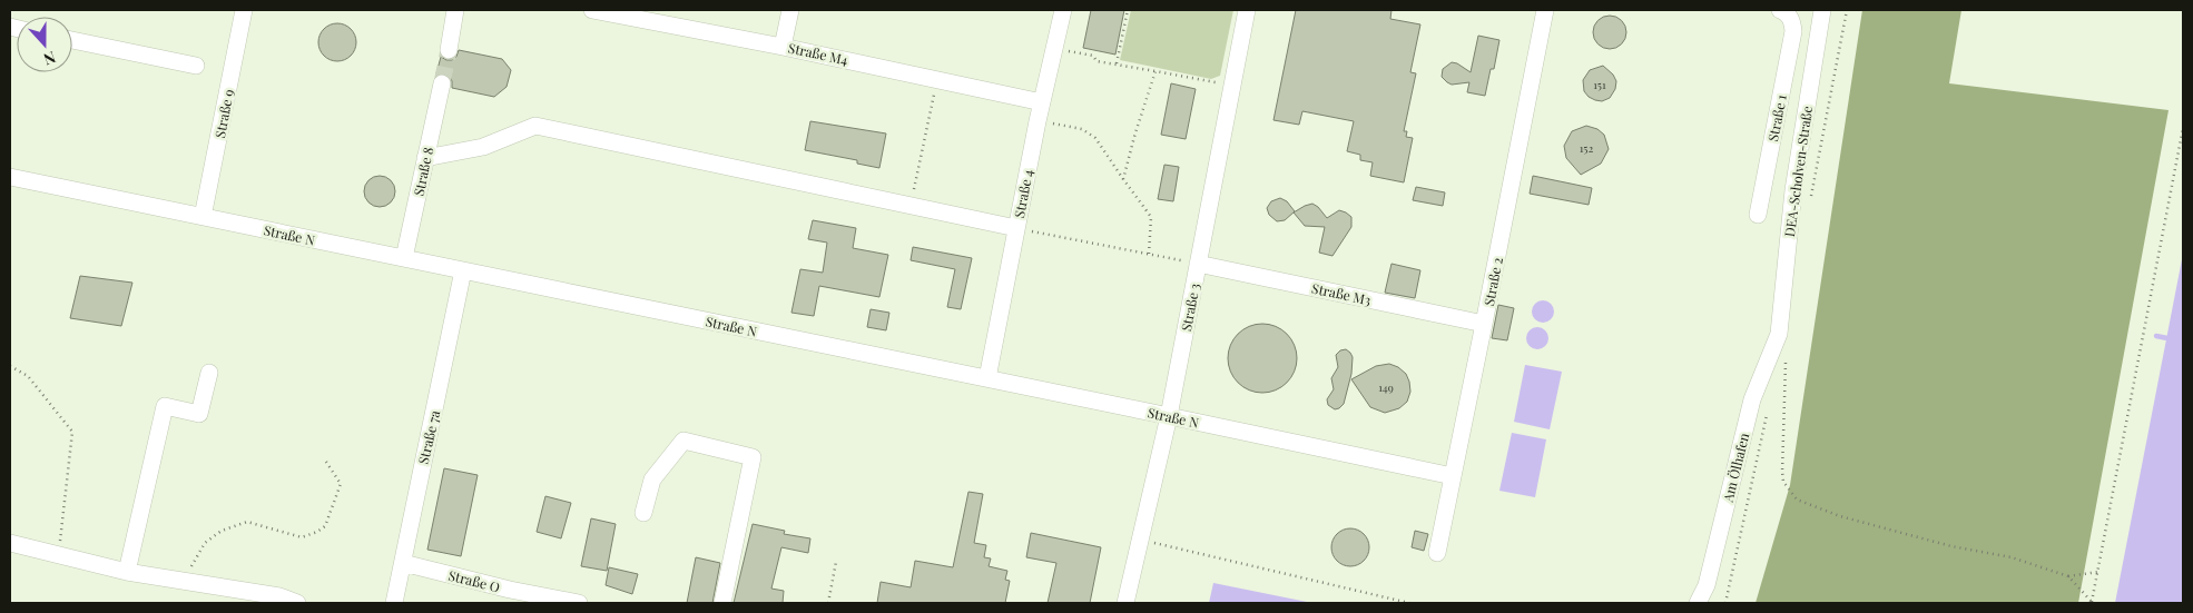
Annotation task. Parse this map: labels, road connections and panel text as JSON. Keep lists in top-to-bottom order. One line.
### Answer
{"streets":{"street":["Straße M4","Straße 9","Straße 1","Straße 8","DEA-Scholven-Straße","Straße 4","Straße N","Straße 2","Straße M3","Straße 3","Straße 7a","Am Ölhafen","Straße O"]},"crossings":[["Straße M4","Straße 4"],["Straße 9","Straße N"],["Straße 8","Straße N"],["DEA-Scholven-Straße","Am Ölhafen"],["Straße 4","Straße N"],["Straße N","Straße 2"],["Straße N","Straße 3"],["Straße N","Straße 7a"],["Straße 2","Straße M3"],["Straße M3","Straße 3"],["Straße 7a","Straße O"]],"house_numbers":["151","152","149"],"north":"bottom"}
